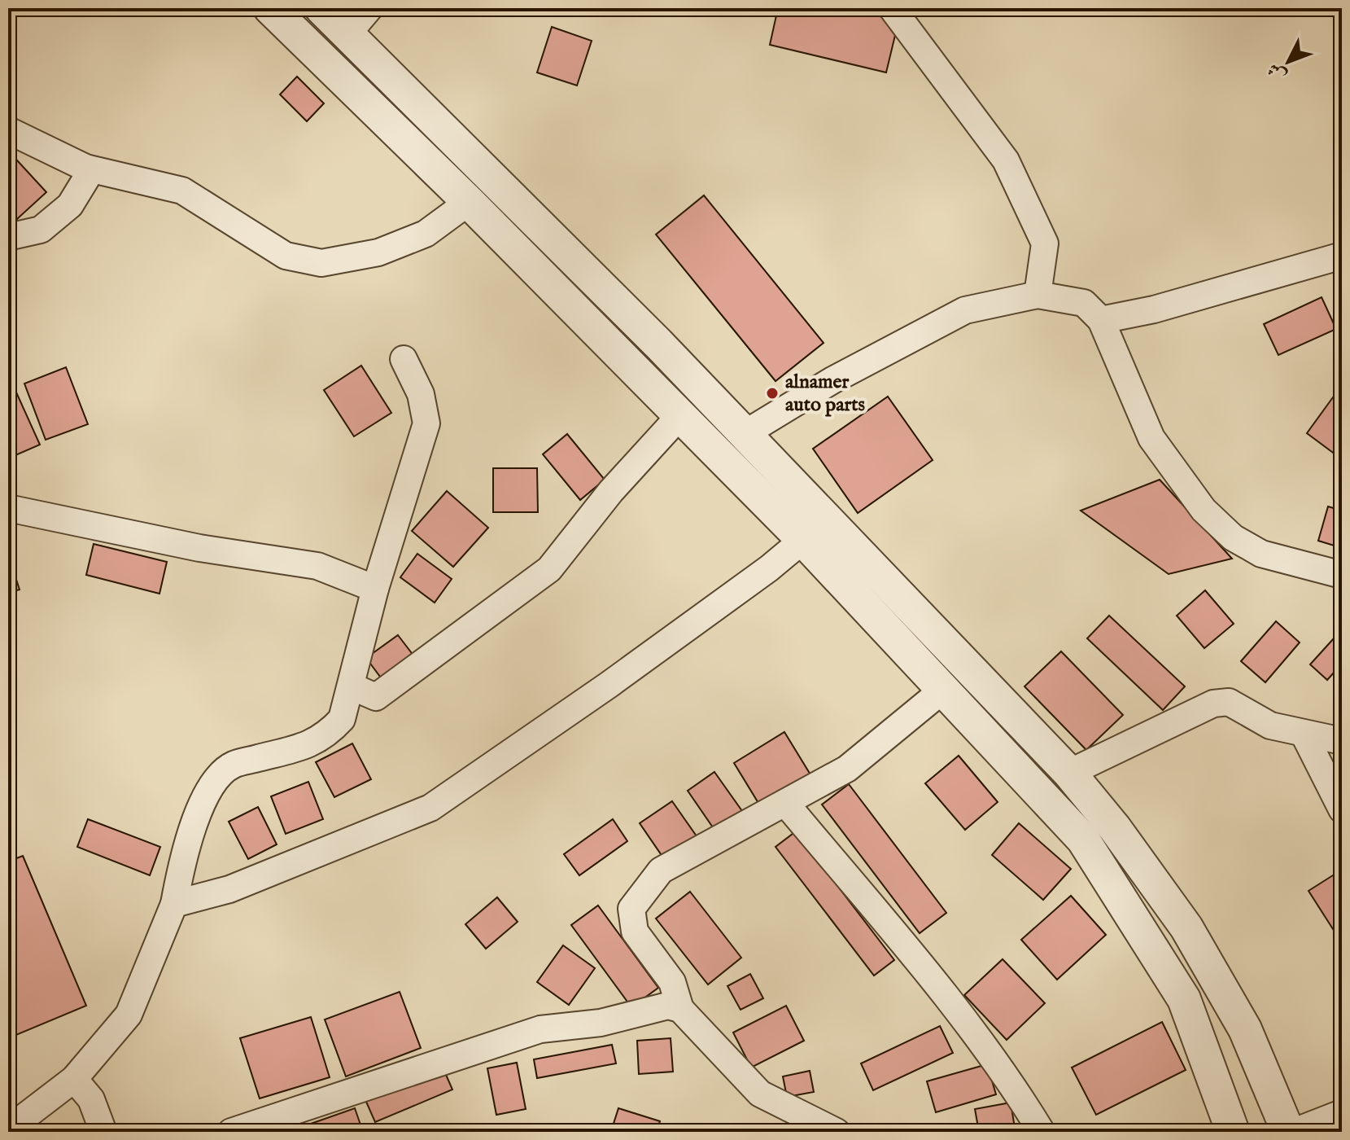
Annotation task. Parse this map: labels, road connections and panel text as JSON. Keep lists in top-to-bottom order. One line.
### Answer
{"places":["alnamer auto parts"],"north":"bottom left"}
